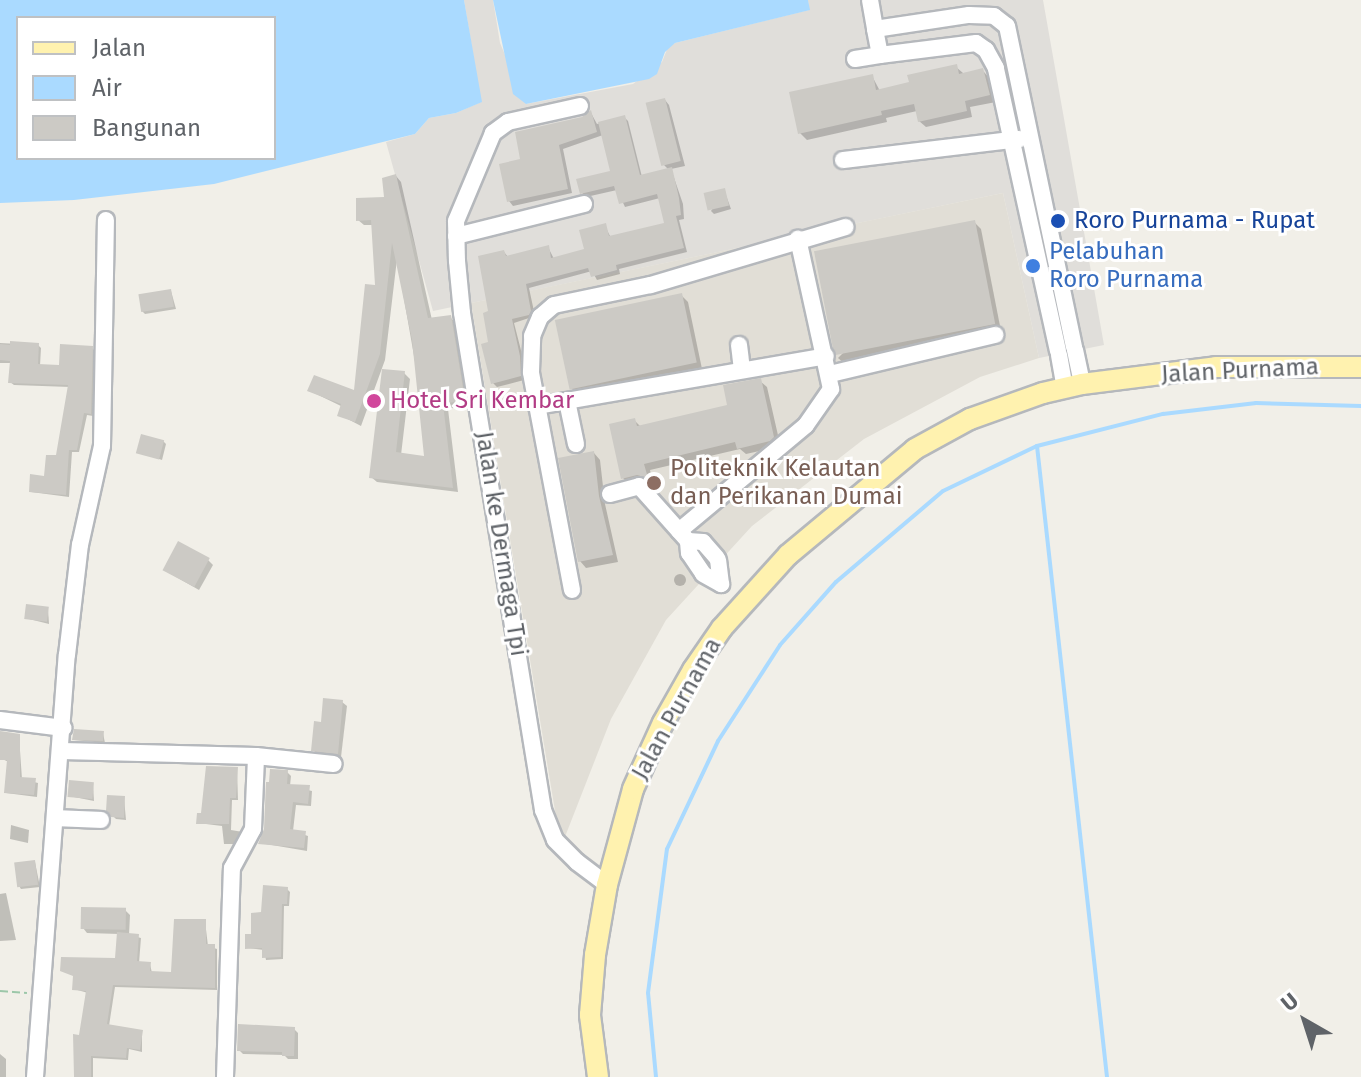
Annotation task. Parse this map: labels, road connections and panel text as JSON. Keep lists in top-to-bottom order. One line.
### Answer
{"streets":{"main road":["Jalan Purnama"],"street":["Jalan ke Dermaga Tpi"]},"crossings":[["Jalan Purnama","Jalan ke Dermaga Tpi"]],"places":["Roro Purnama - Rupat","Pelabuhan Roro Purnama","Hotel Sri Kembar","Politeknik Kelautan dan Perikanan Dumai"],"legend":["Jalan","Air","Bangunan"],"north":"top left"}
